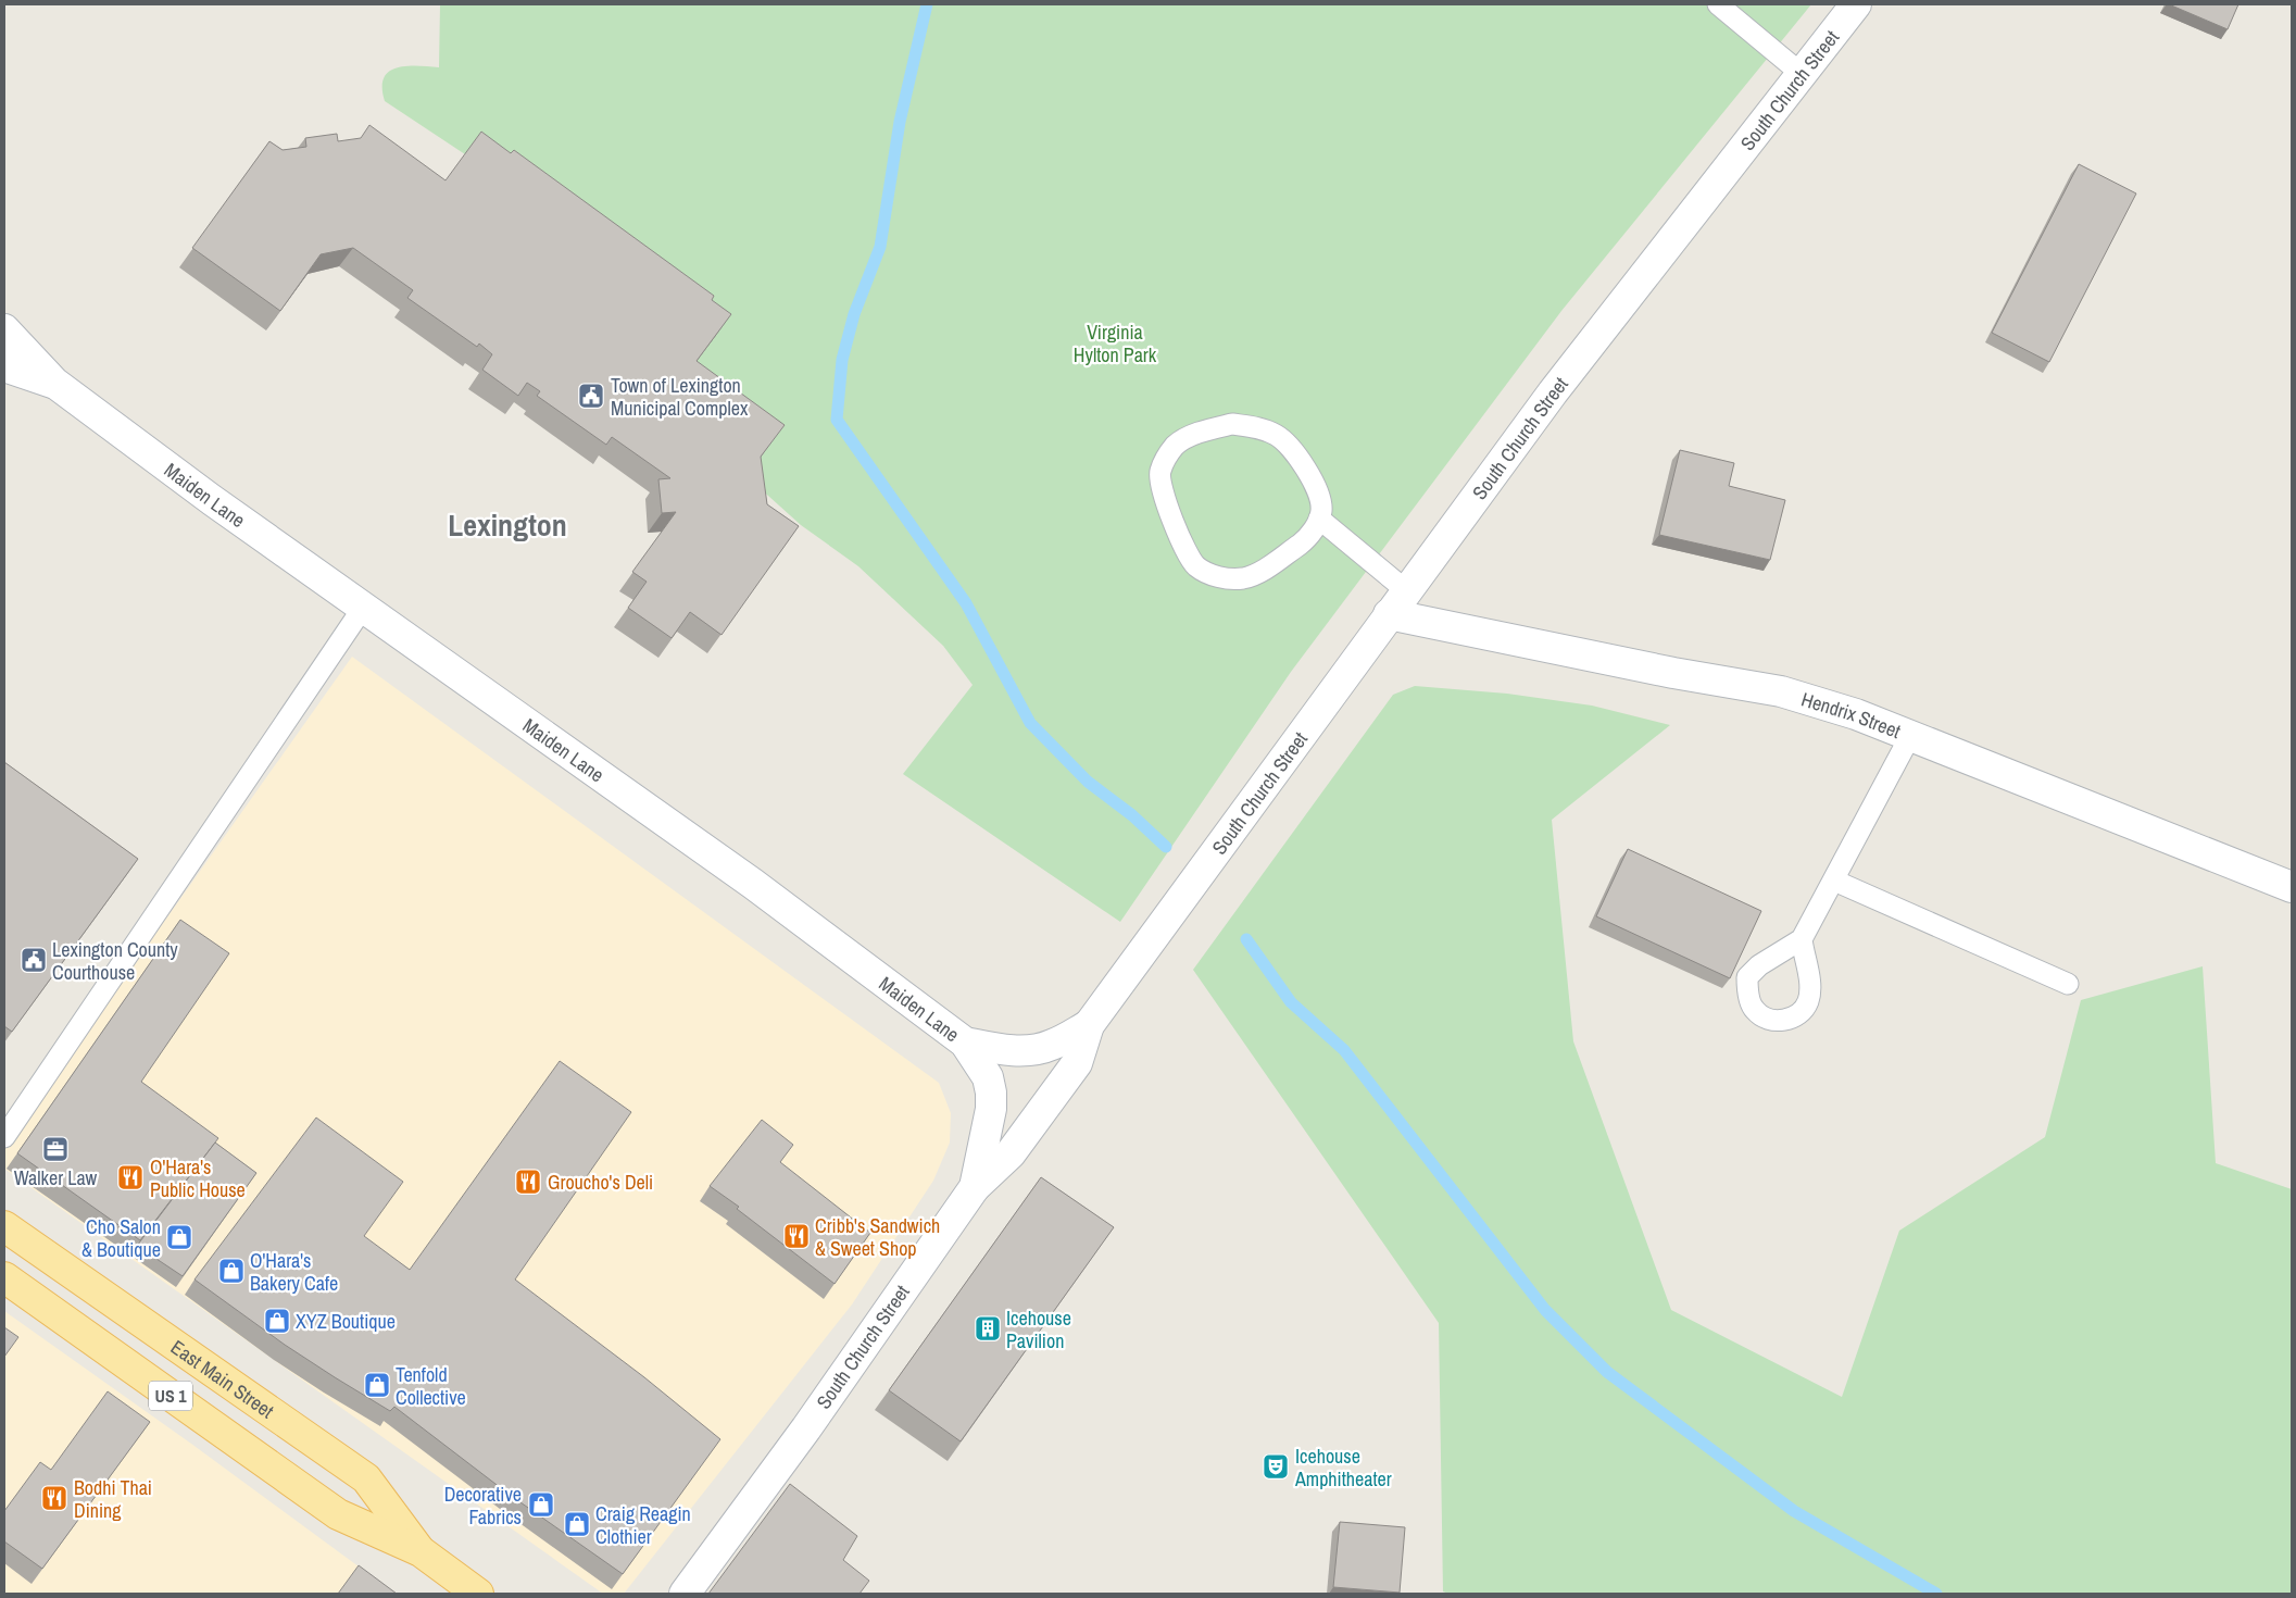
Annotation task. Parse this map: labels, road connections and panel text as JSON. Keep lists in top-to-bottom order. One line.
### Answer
{"streets":{"main road":["East Main Street","US 1"],"street":["South Church Street","Maiden Lane","Hendrix Street"]},"crossings":[["South Church Street","Maiden Lane"],["South Church Street","Hendrix Street"]],"districts":["Lexington"],"parks":["Virginia Hylton Park"],"places":{"public building":["Town of Lexington Municipal Complex","Lexington County Courthouse"],"office":["Walker Law"],"restaurant":["O'Hara's Public House","Groucho's Deli","Cribb's Sandwich & Sweet Shop","Bodhi Thai Dining"],"shop":["Cho Salon & Boutique","O'Hara's Bakery Cafe","XYZ Boutique","Tenfold Collective","Decorative Fabrics","Craig Reagin Clothier"],"building":["Icehouse Pavilion"],"theatre":["Icehouse Amphitheater"]}}
